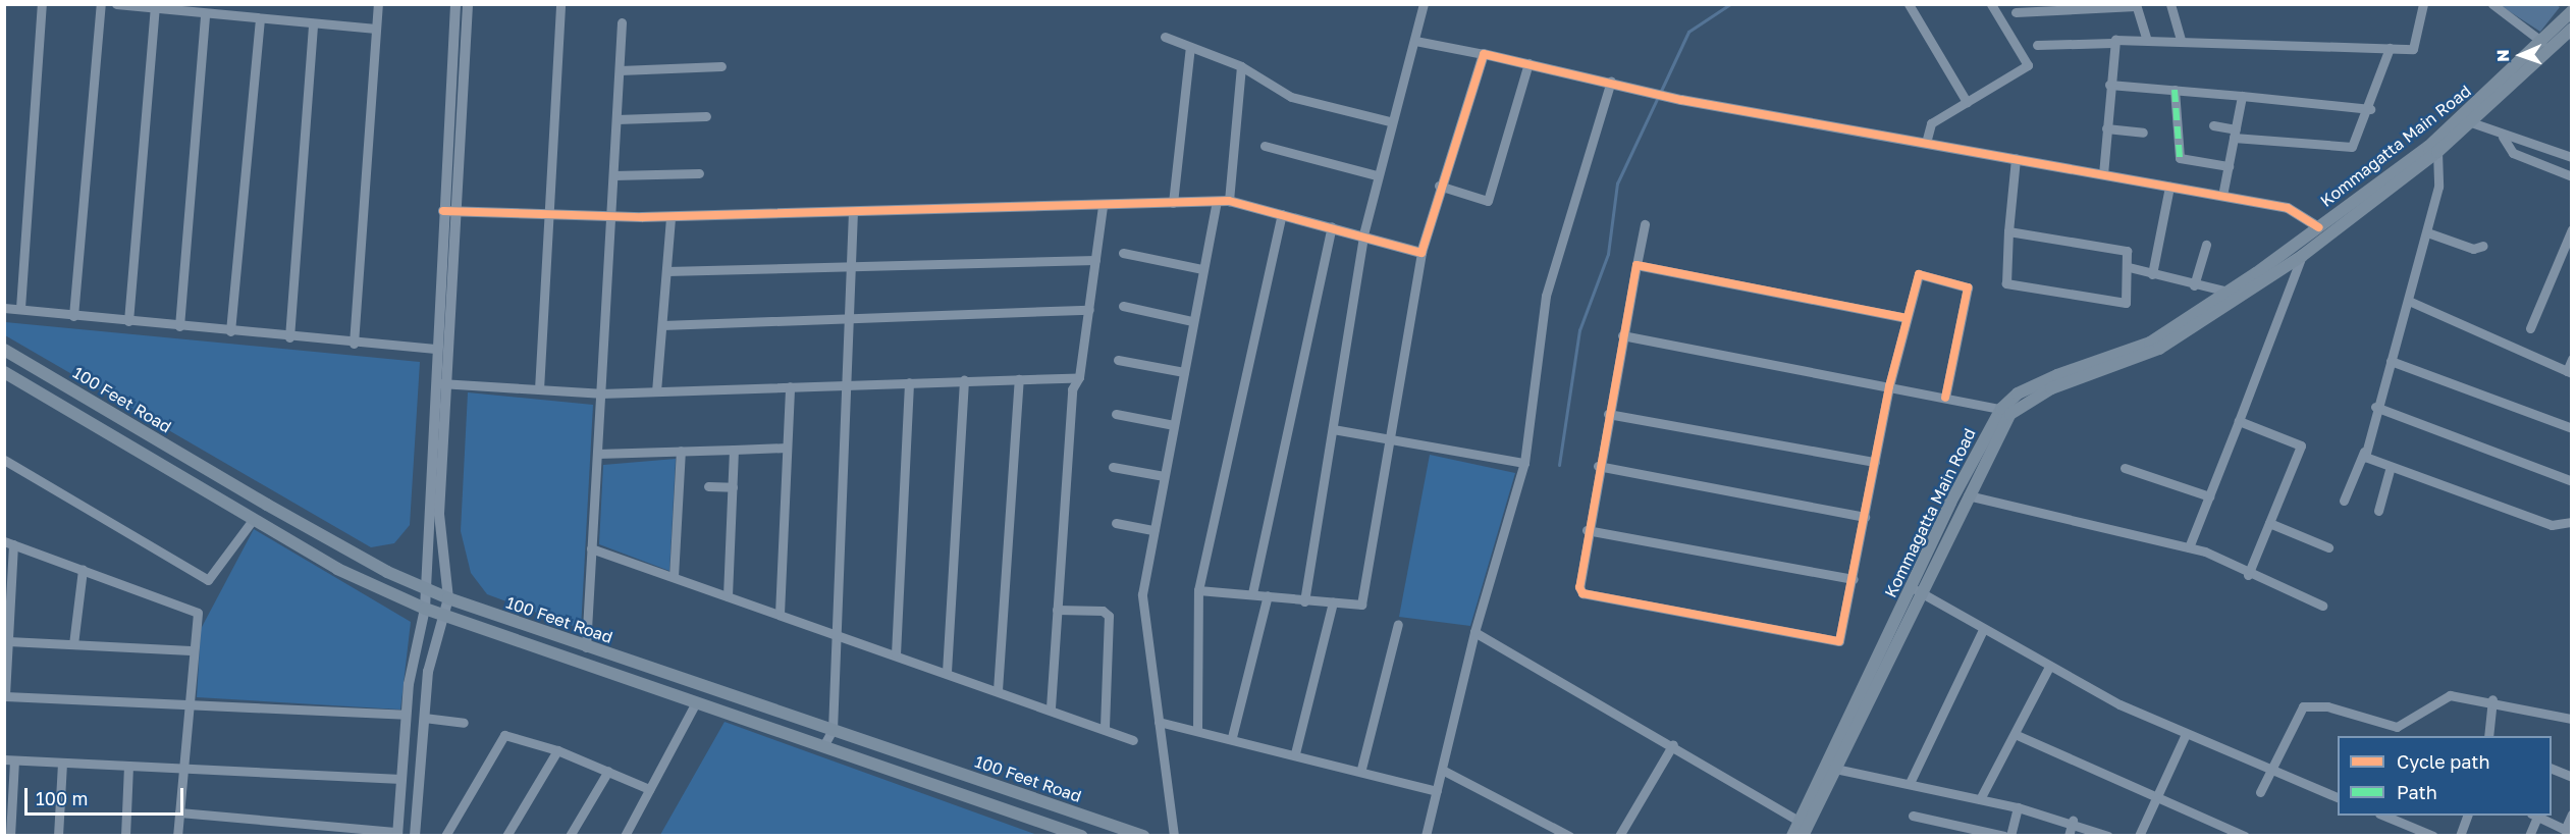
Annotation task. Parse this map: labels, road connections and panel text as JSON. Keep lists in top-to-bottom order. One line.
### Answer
{"streets":{"main road":["Kommagatta Main Road","100 Feet Road"]},"legend":["Cycle path","Path"],"scale_bar":"100 m","north":"left"}
